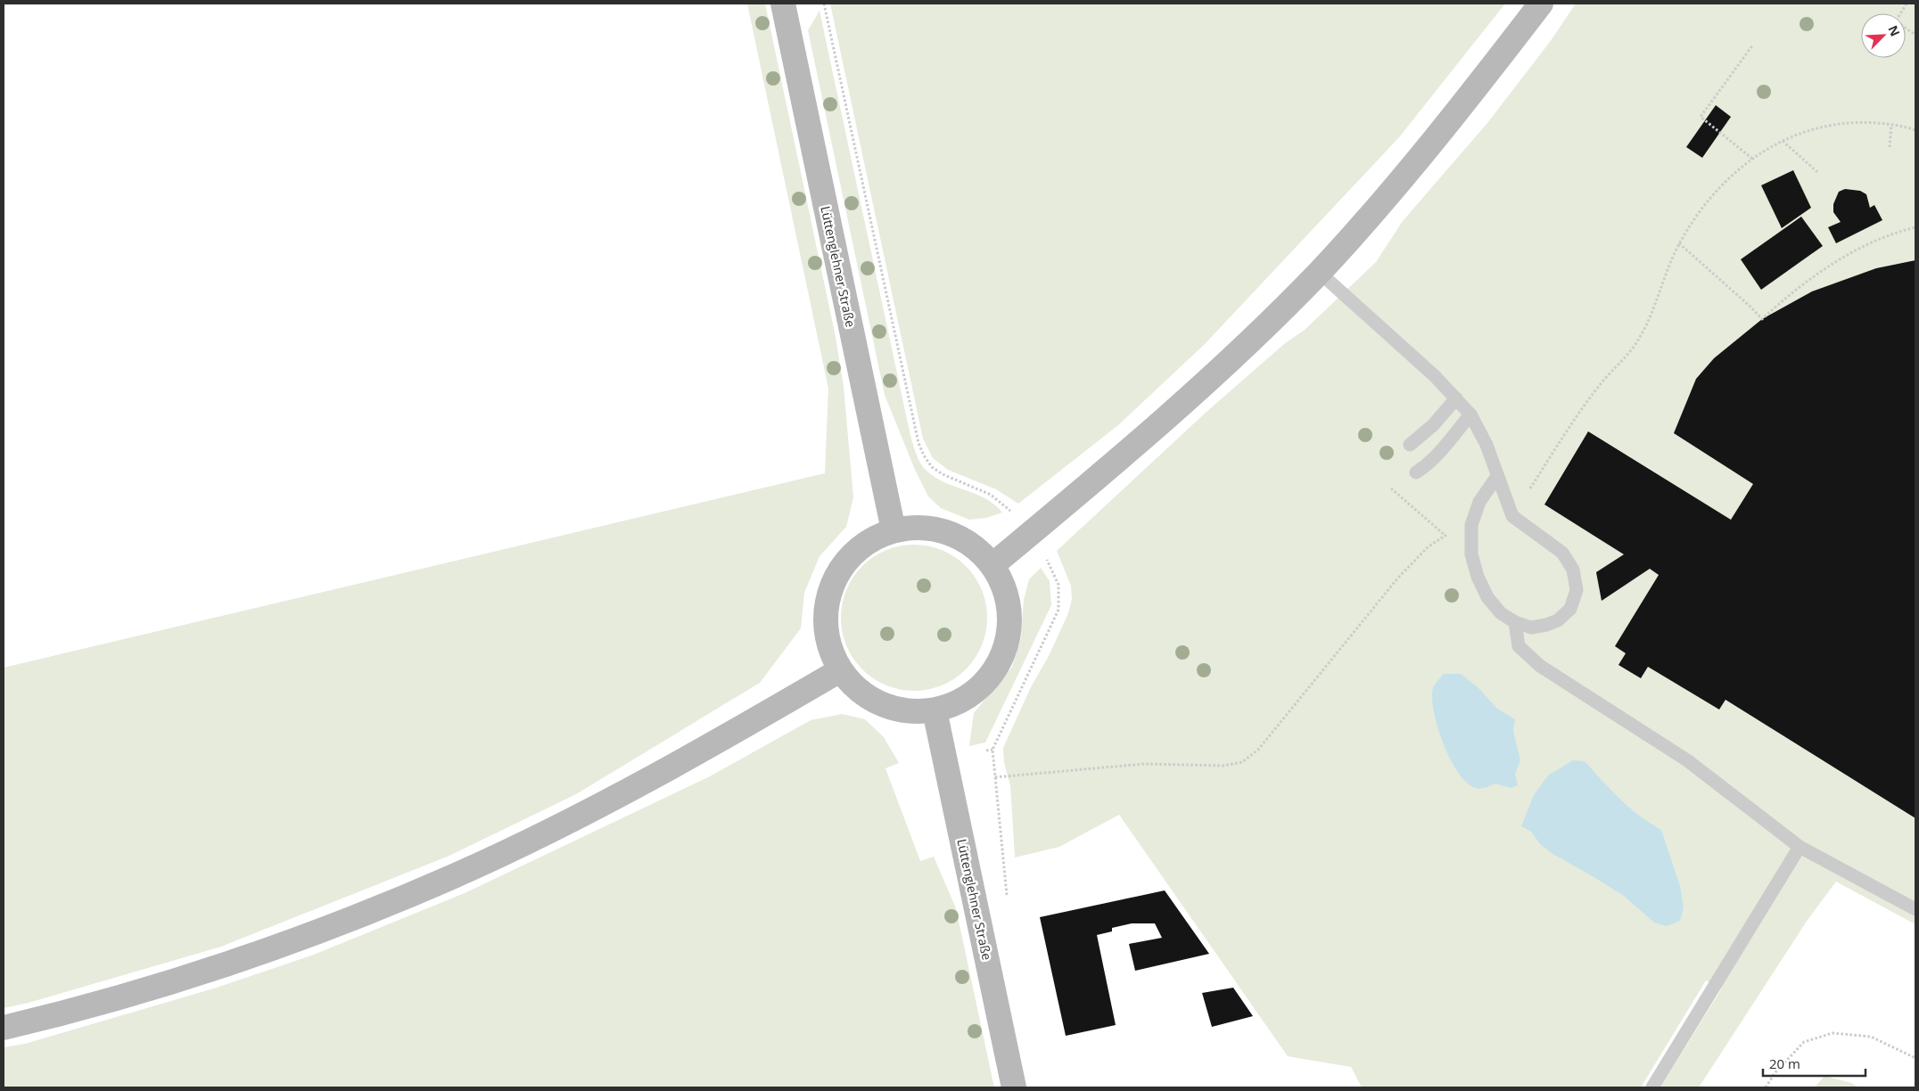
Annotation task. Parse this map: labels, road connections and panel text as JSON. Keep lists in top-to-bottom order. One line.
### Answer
{"streets":{"main road":["Lüttenglehner Straße"]},"scale_bar":"20 m","north":"top right"}
